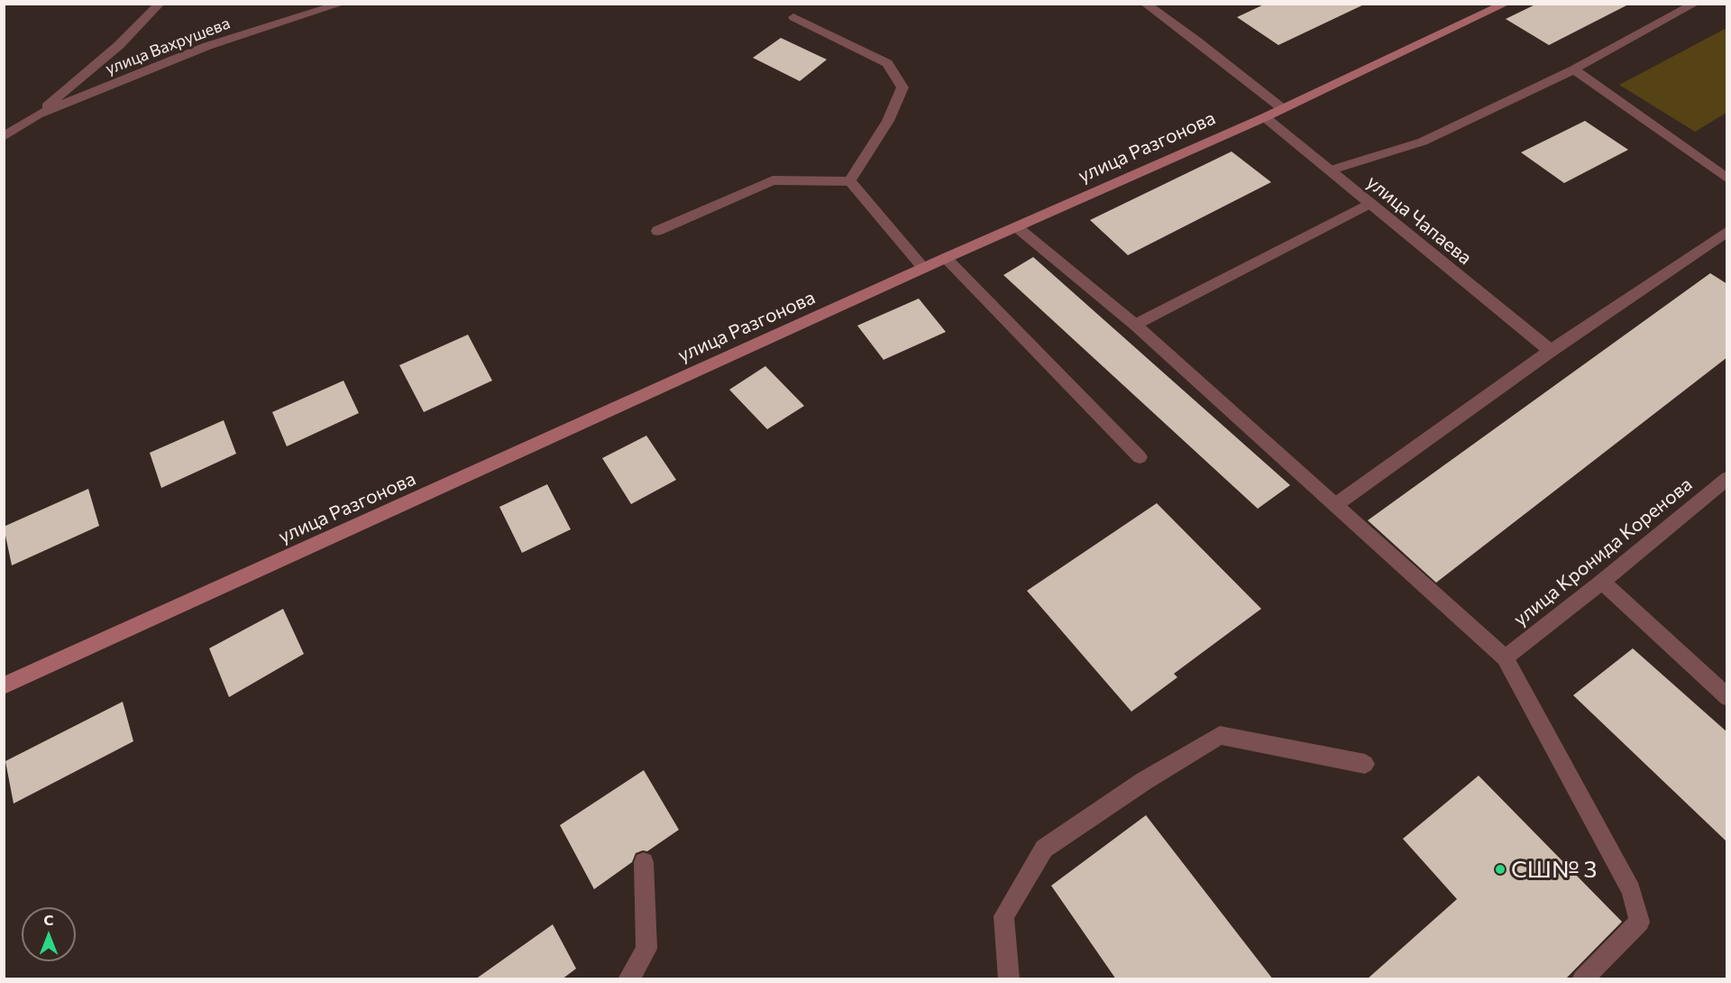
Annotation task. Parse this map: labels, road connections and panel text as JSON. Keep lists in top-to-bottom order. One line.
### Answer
{"streets":{"street":["улица Вахрушева","улица Разгонова","улица Чапаева","улица Кронида Коренова"]},"crossings":[["улица Разгонова","улица Чапаева"]],"places":["СШ№ 3"],"north":"top"}
